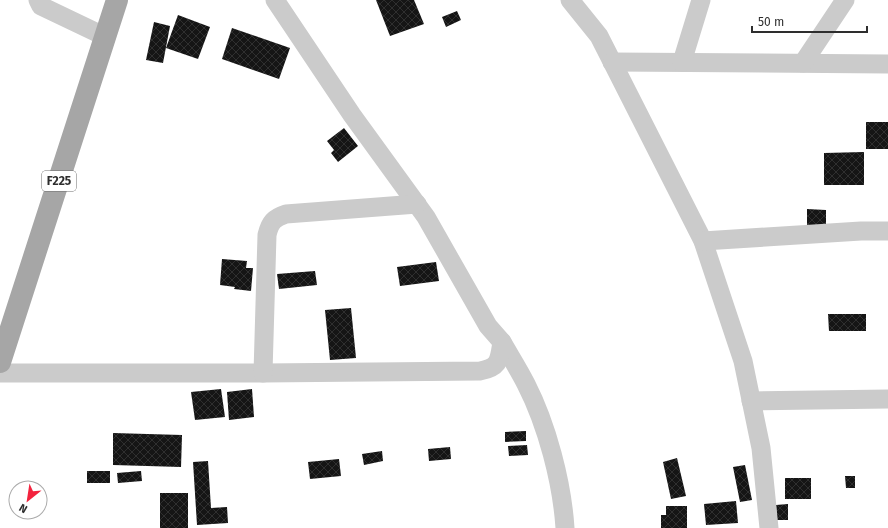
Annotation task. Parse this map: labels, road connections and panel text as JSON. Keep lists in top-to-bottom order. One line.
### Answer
{"streets":{"main road":["F225"]},"scale_bar":"50 m","north":"bottom left"}
